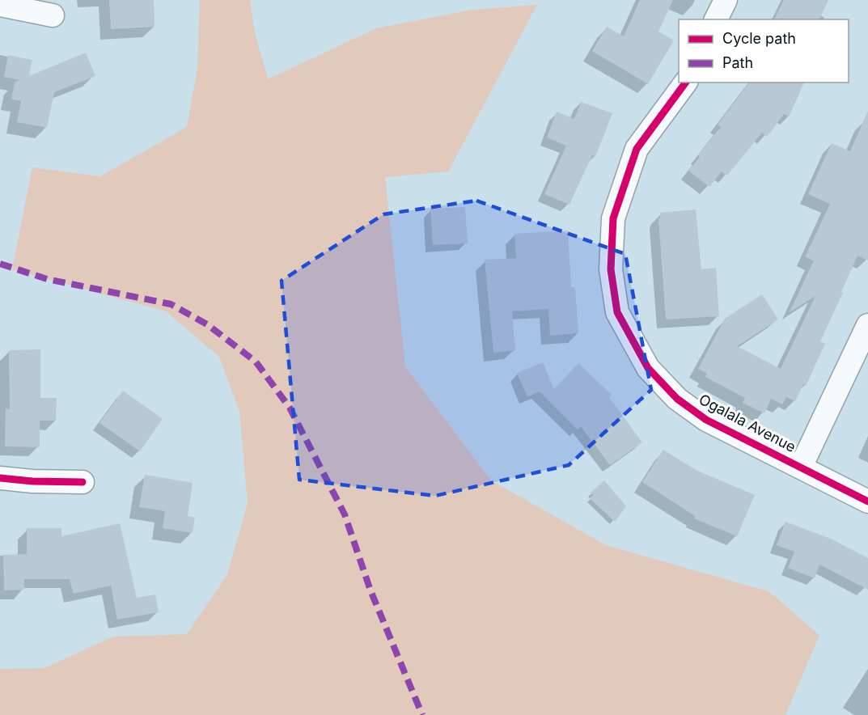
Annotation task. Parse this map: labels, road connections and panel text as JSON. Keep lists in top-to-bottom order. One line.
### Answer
{"streets":{"street":["Ogalala Avenue"]},"legend":["Cycle path","Path"]}
